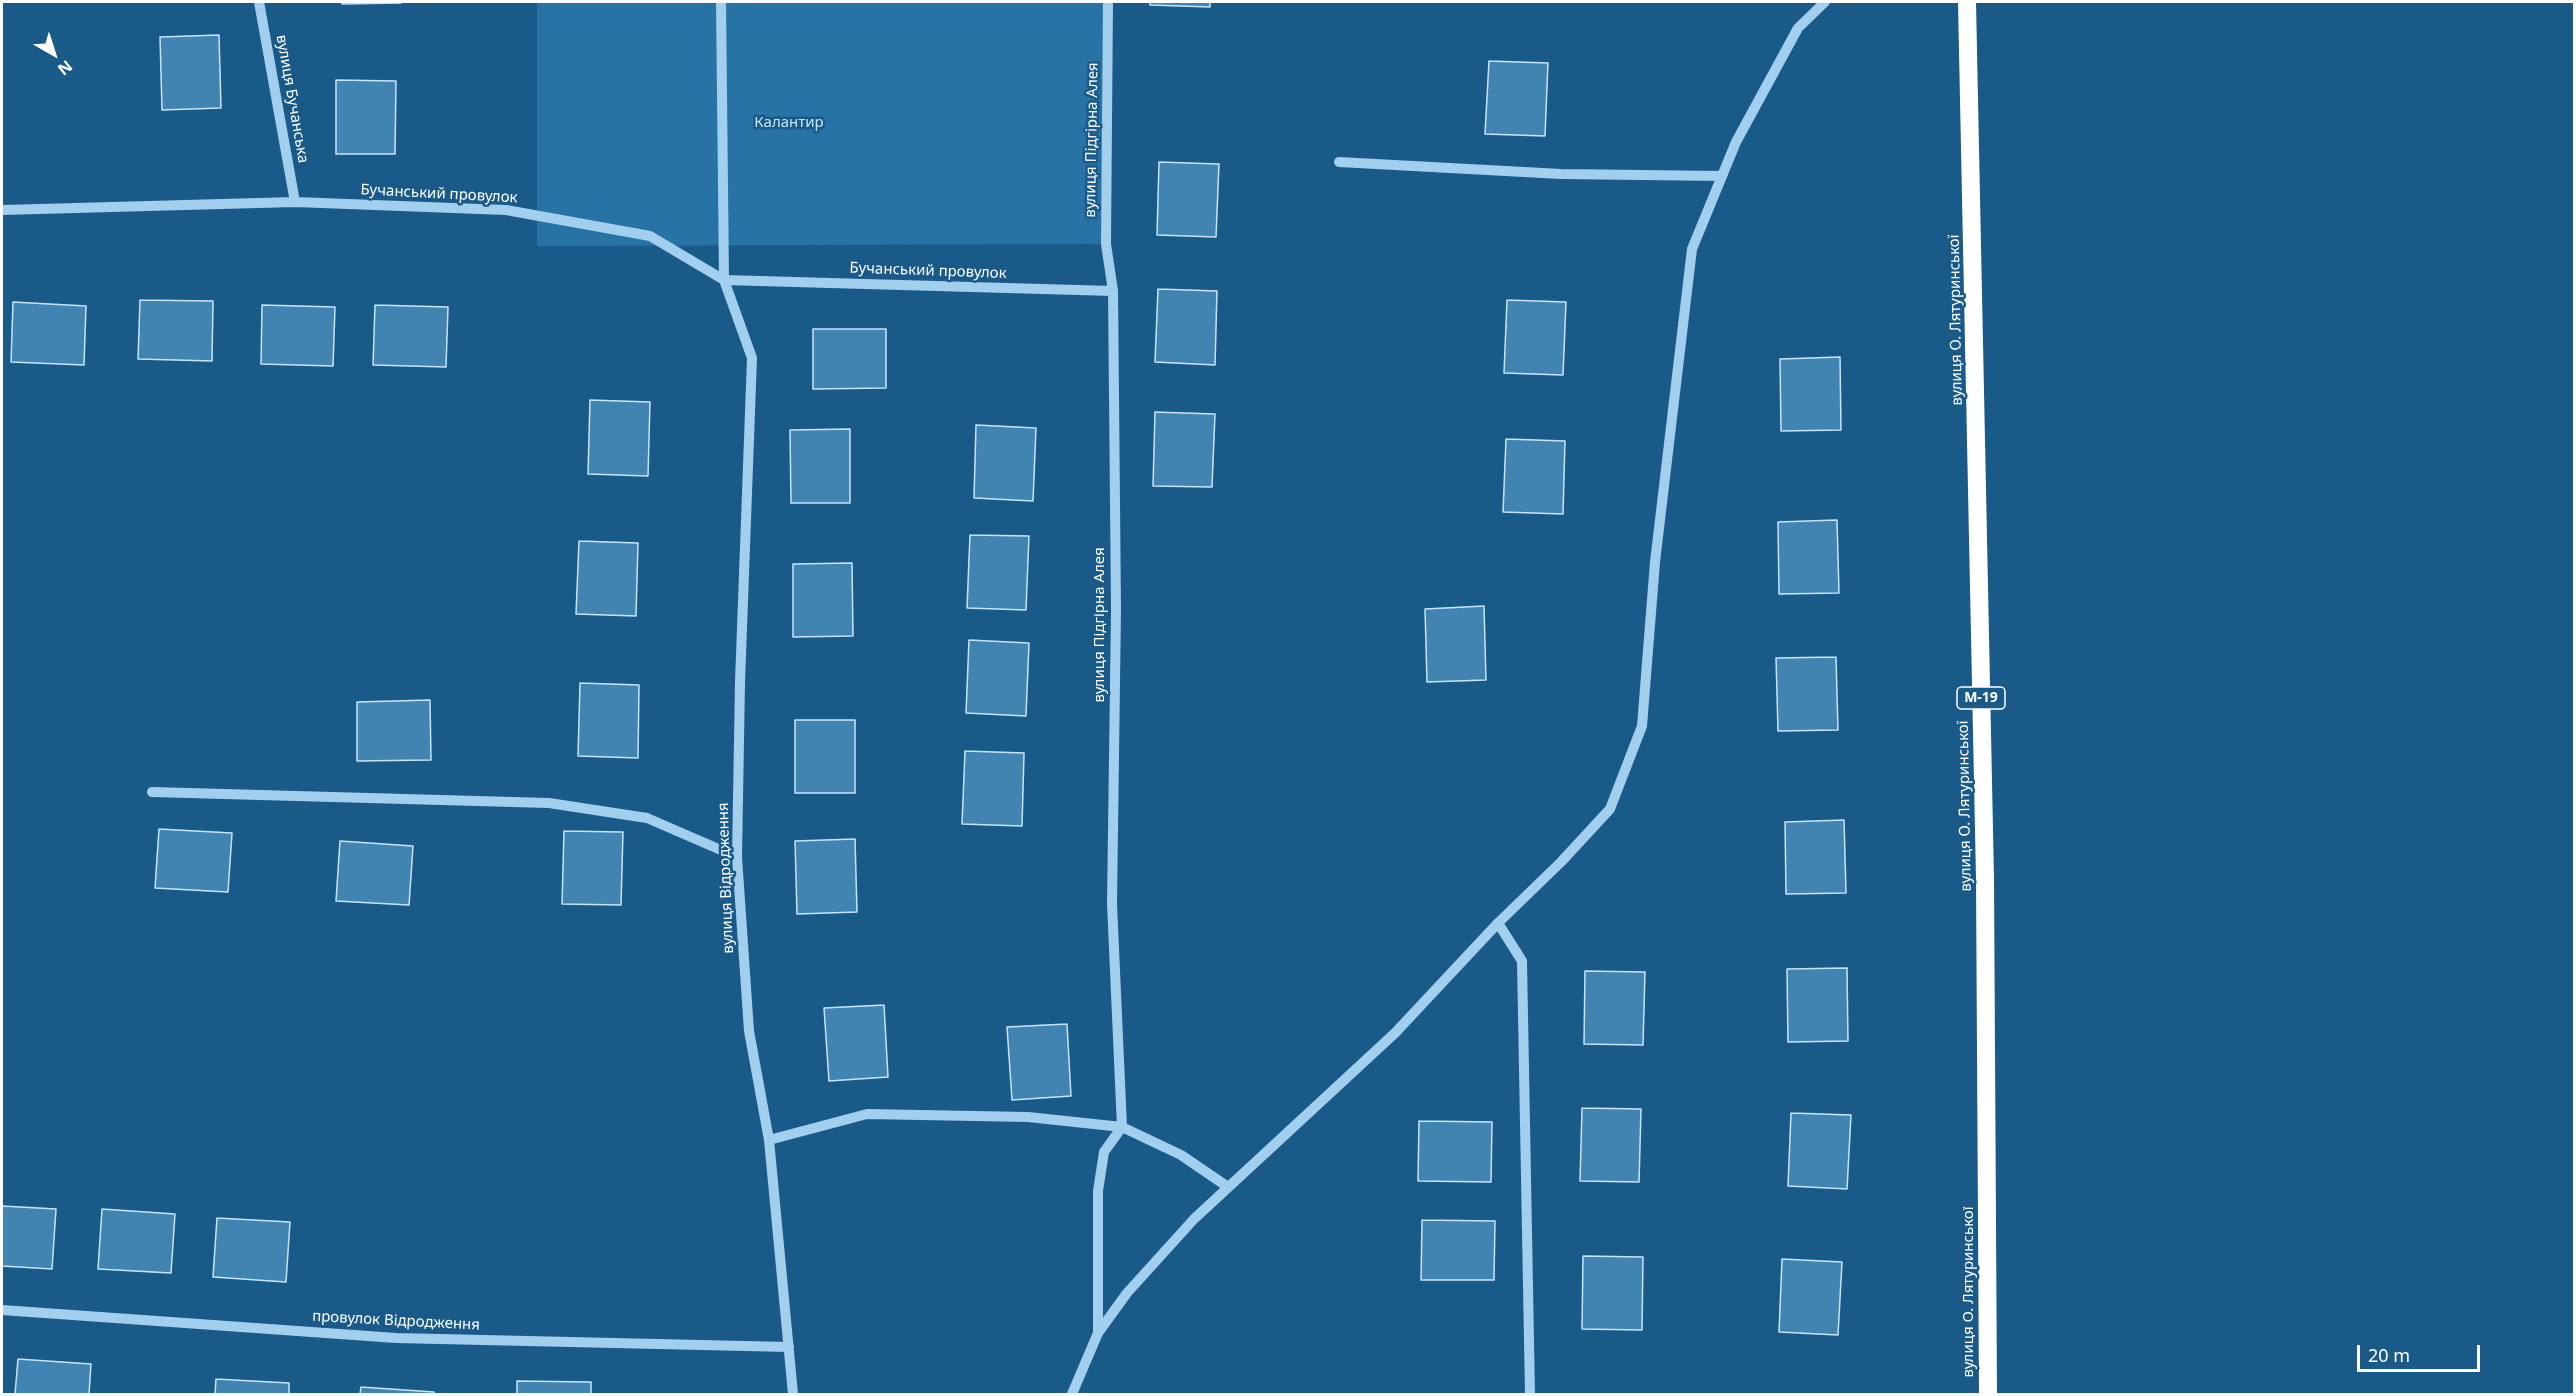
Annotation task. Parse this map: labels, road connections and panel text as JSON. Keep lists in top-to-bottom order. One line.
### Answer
{"streets":{"highway":["вулиця О. Лятуринської","М-19"],"street":["вулиця Бучанська","вулиця Підгірна Алея","Бучанський провулок","вулиця Відродження","провулок Відродження"]},"crossings":[["вулиця Бучанська","Бучанський провулок"],["вулиця Підгірна Алея","Бучанський провулок"],["Бучанський провулок","вулиця Відродження"],["вулиця Відродження","провулок Відродження"]],"parks":["Калантир"],"scale_bar":"20 m","north":"bottom right"}
